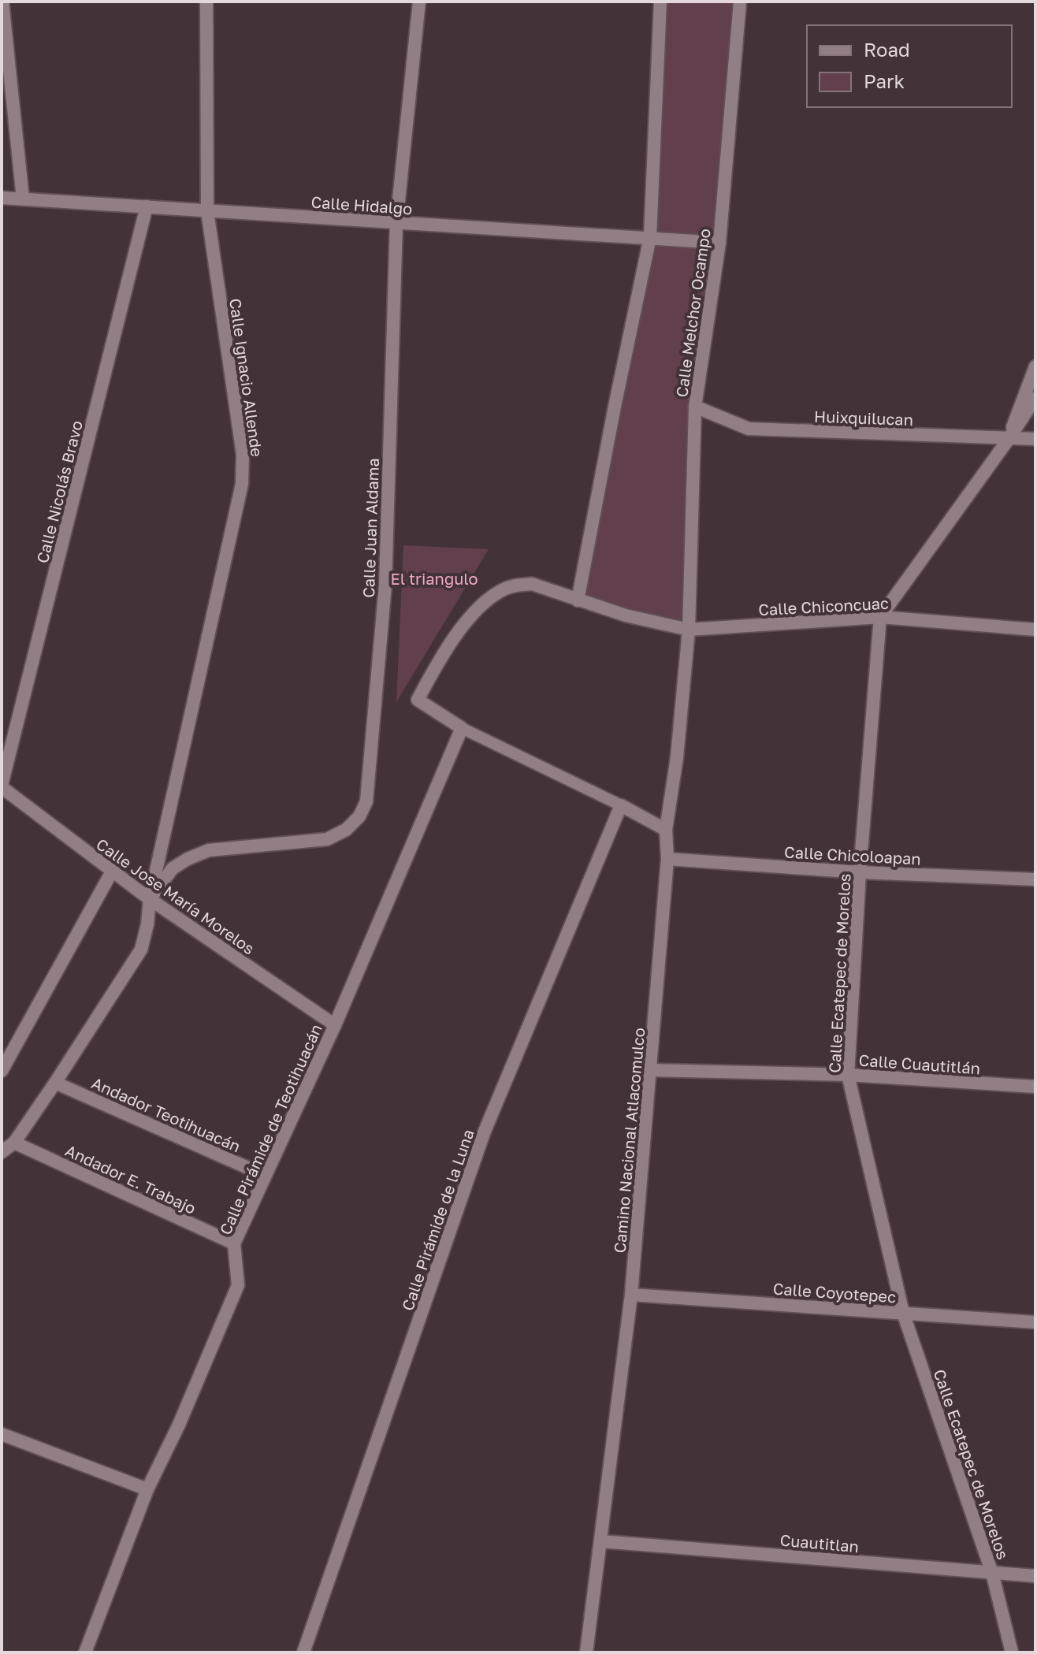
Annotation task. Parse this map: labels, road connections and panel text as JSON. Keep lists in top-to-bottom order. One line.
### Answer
{"streets":{"street":["Calle Hidalgo","Calle Melchor Ocampo","Calle Ignacio Allende","Huixquilucan","Calle Nicolás Bravo","Calle Juan Aldama","Calle Chiconcuac","Calle Chicoloapan","Calle Jose María Morelos","Calle Ecatepec de Morelos","Calle Cuautitlán","Andador Teotihuacán","Calle Pirámide de Teotihuacán","Camino Nacional Atlacomulco","Andador E. Trabajo","Calle Pirámide de la Luna","Calle Coyotepec","Cuautitlan"]},"crossings":[["Calle Hidalgo","Calle Melchor Ocampo"],["Calle Hidalgo","Calle Ignacio Allende"],["Calle Hidalgo","Calle Nicolás Bravo"],["Calle Hidalgo","Calle Juan Aldama"],["Calle Melchor Ocampo","Huixquilucan"],["Calle Melchor Ocampo","Calle Chiconcuac"],["Calle Melchor Ocampo","Camino Nacional Atlacomulco"],["Calle Ignacio Allende","Calle Juan Aldama"],["Calle Ignacio Allende","Calle Jose María Morelos"],["Calle Ignacio Allende","Andador Teotihuacán"],["Calle Ignacio Allende","Andador E. Trabajo"],["Calle Nicolás Bravo","Calle Jose María Morelos"],["Calle Juan Aldama","Calle Jose María Morelos"],["Calle Chiconcuac","Calle Ecatepec de Morelos"],["Calle Chiconcuac","Calle Pirámide de Teotihuacán"],["Calle Chiconcuac","Camino Nacional Atlacomulco"],["Calle Chicoloapan","Calle Ecatepec de Morelos"],["Calle Chicoloapan","Camino Nacional Atlacomulco"],["Calle Jose María Morelos","Calle Pirámide de Teotihuacán"],["Calle Ecatepec de Morelos","Calle Cuautitlán"],["Calle Ecatepec de Morelos","Calle Coyotepec"],["Calle Ecatepec de Morelos","Cuautitlan"],["Calle Cuautitlán","Camino Nacional Atlacomulco"],["Andador Teotihuacán","Calle Pirámide de Teotihuacán"],["Calle Pirámide de Teotihuacán","Andador E. Trabajo"],["Camino Nacional Atlacomulco","Calle Coyotepec"],["Camino Nacional Atlacomulco","Cuautitlan"]],"parks":["El triangulo"],"legend":["Road","Park"]}
